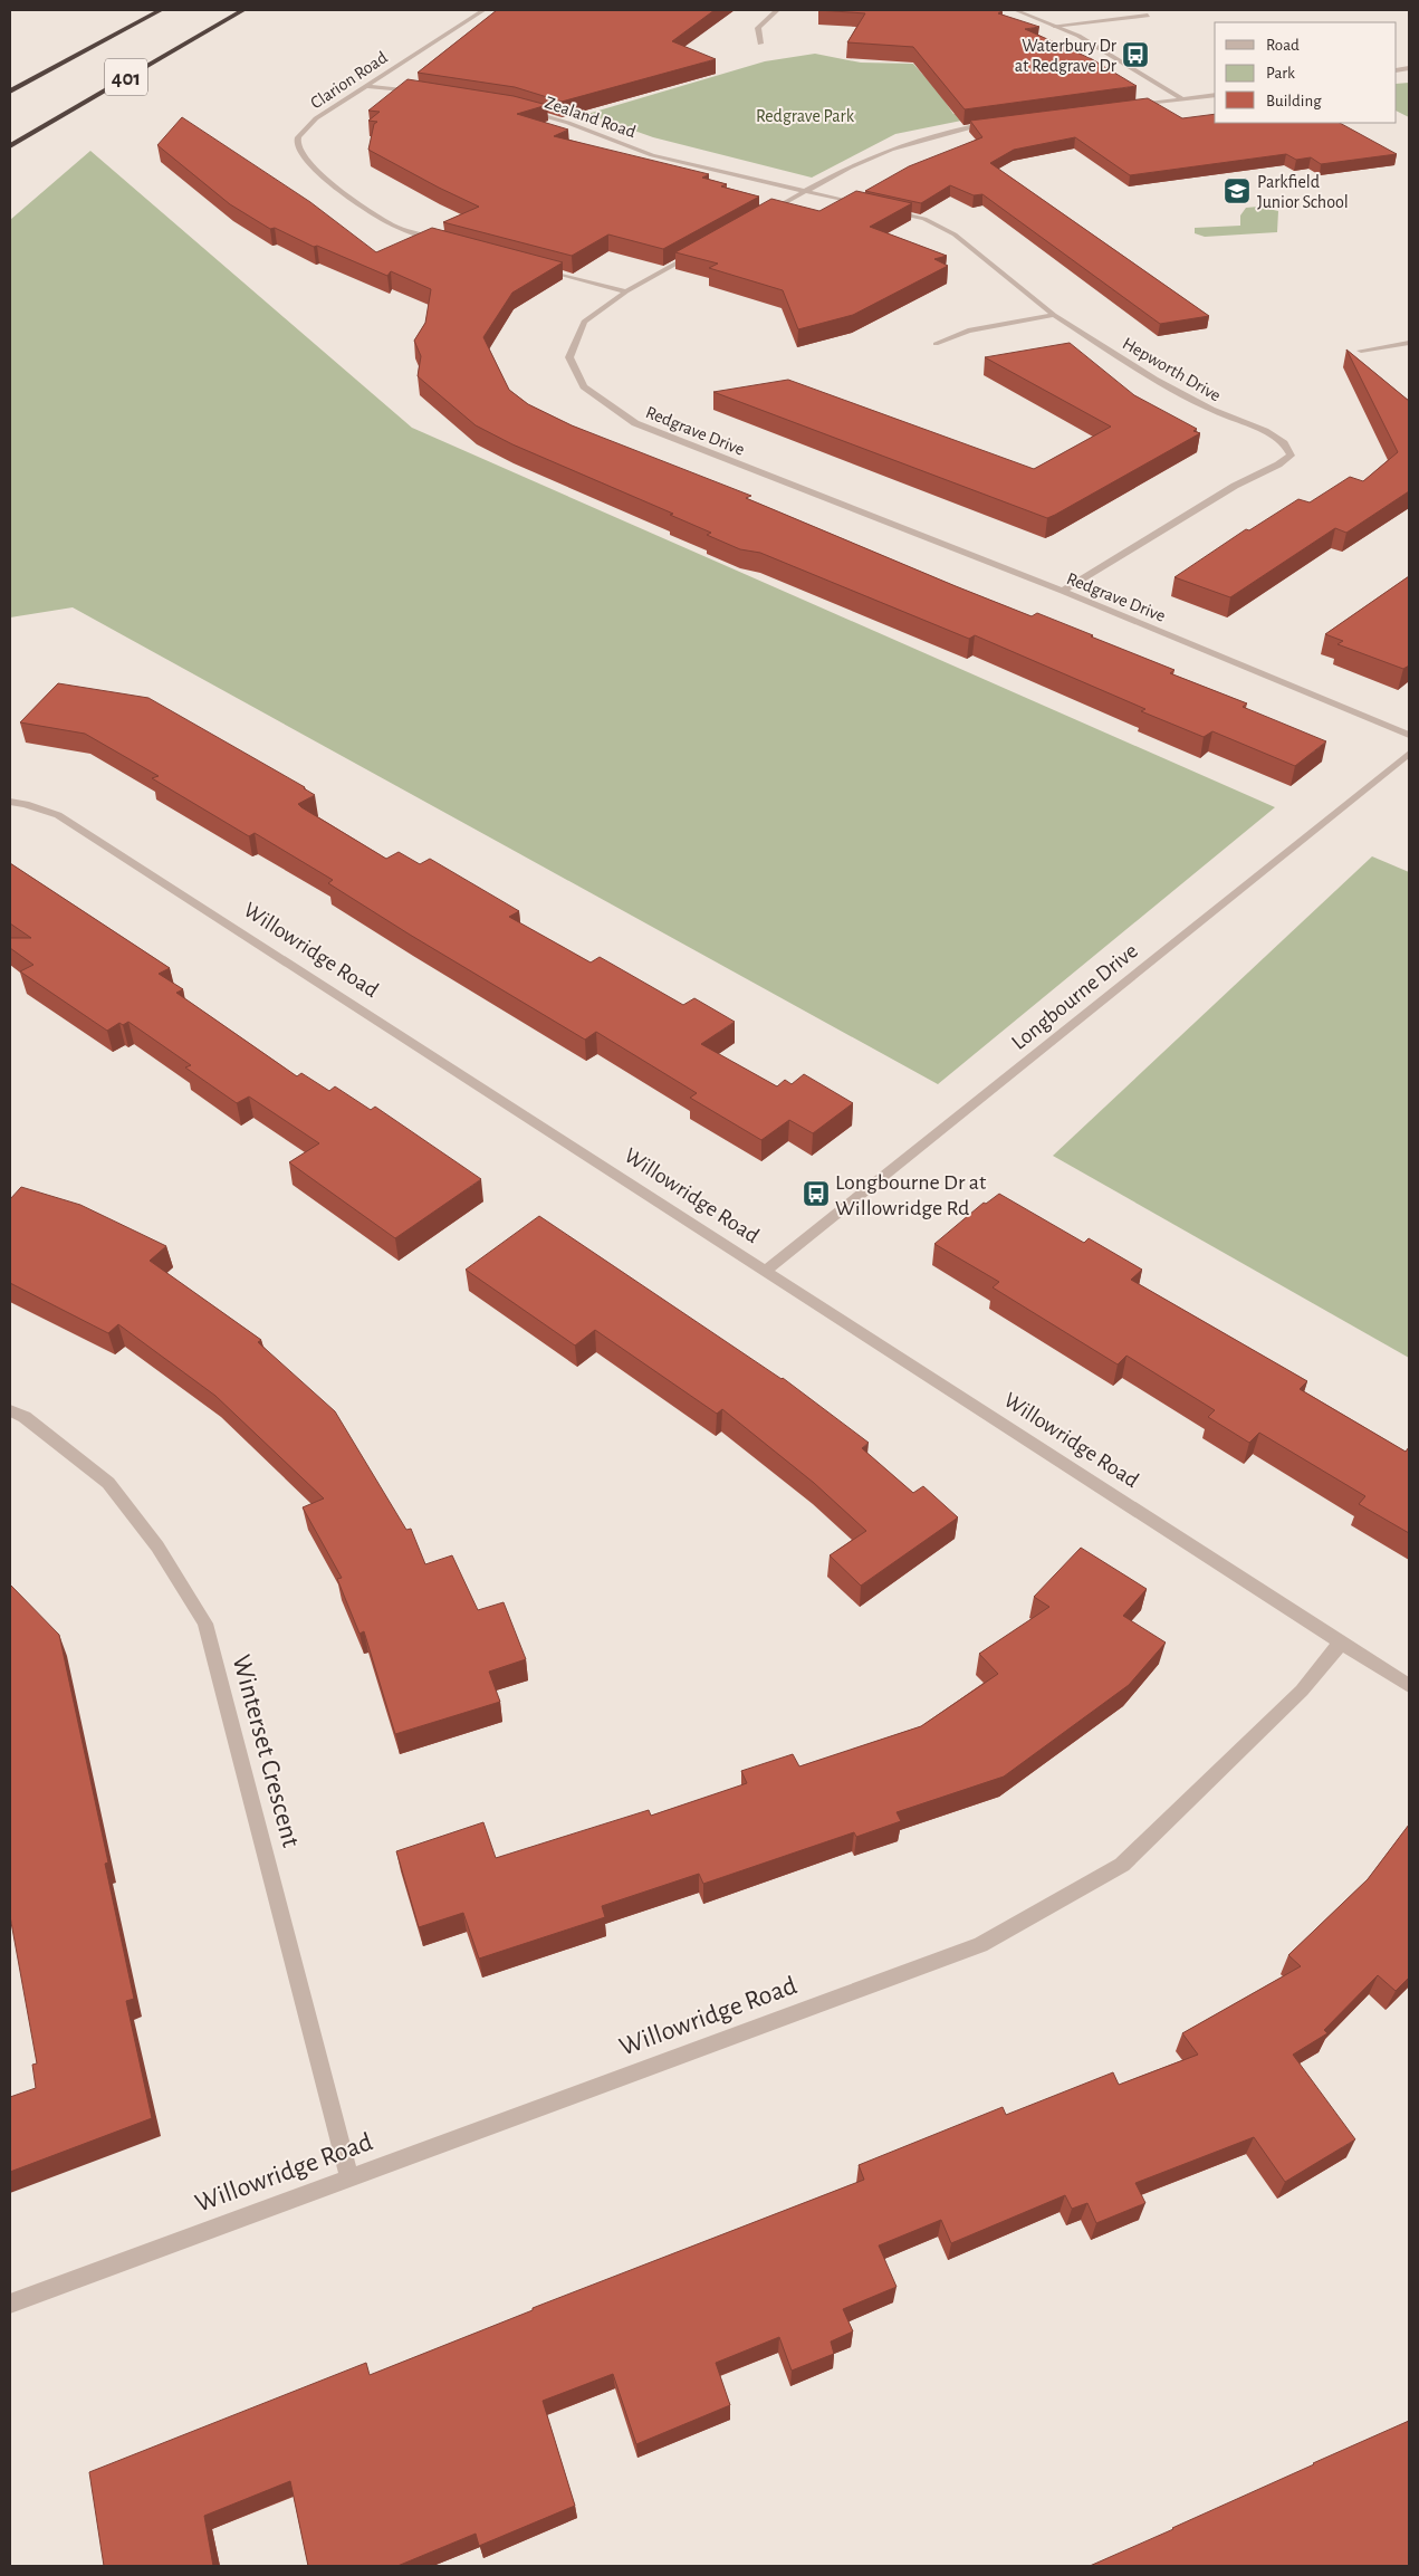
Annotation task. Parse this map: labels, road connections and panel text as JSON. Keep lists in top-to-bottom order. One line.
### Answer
{"streets":{"highway":["401"],"street":["Clarion Road","Zealand Road","Hepworth Drive","Redgrave Drive","Willowridge Road","Longbourne Drive","Winterset Crescent"]},"crossings":[["Hepworth Drive","Redgrave Drive"],["Willowridge Road","Longbourne Drive"],["Willowridge Road","Winterset Crescent"]],"parks":["Redgrave Park"],"places":{"bus stop":["Waterbury Dr at Redgrave Dr","Longbourne Dr at Willowridge Rd"],"school or university":["Parkfield Junior School"]},"legend":["Road","Park","Building"]}
